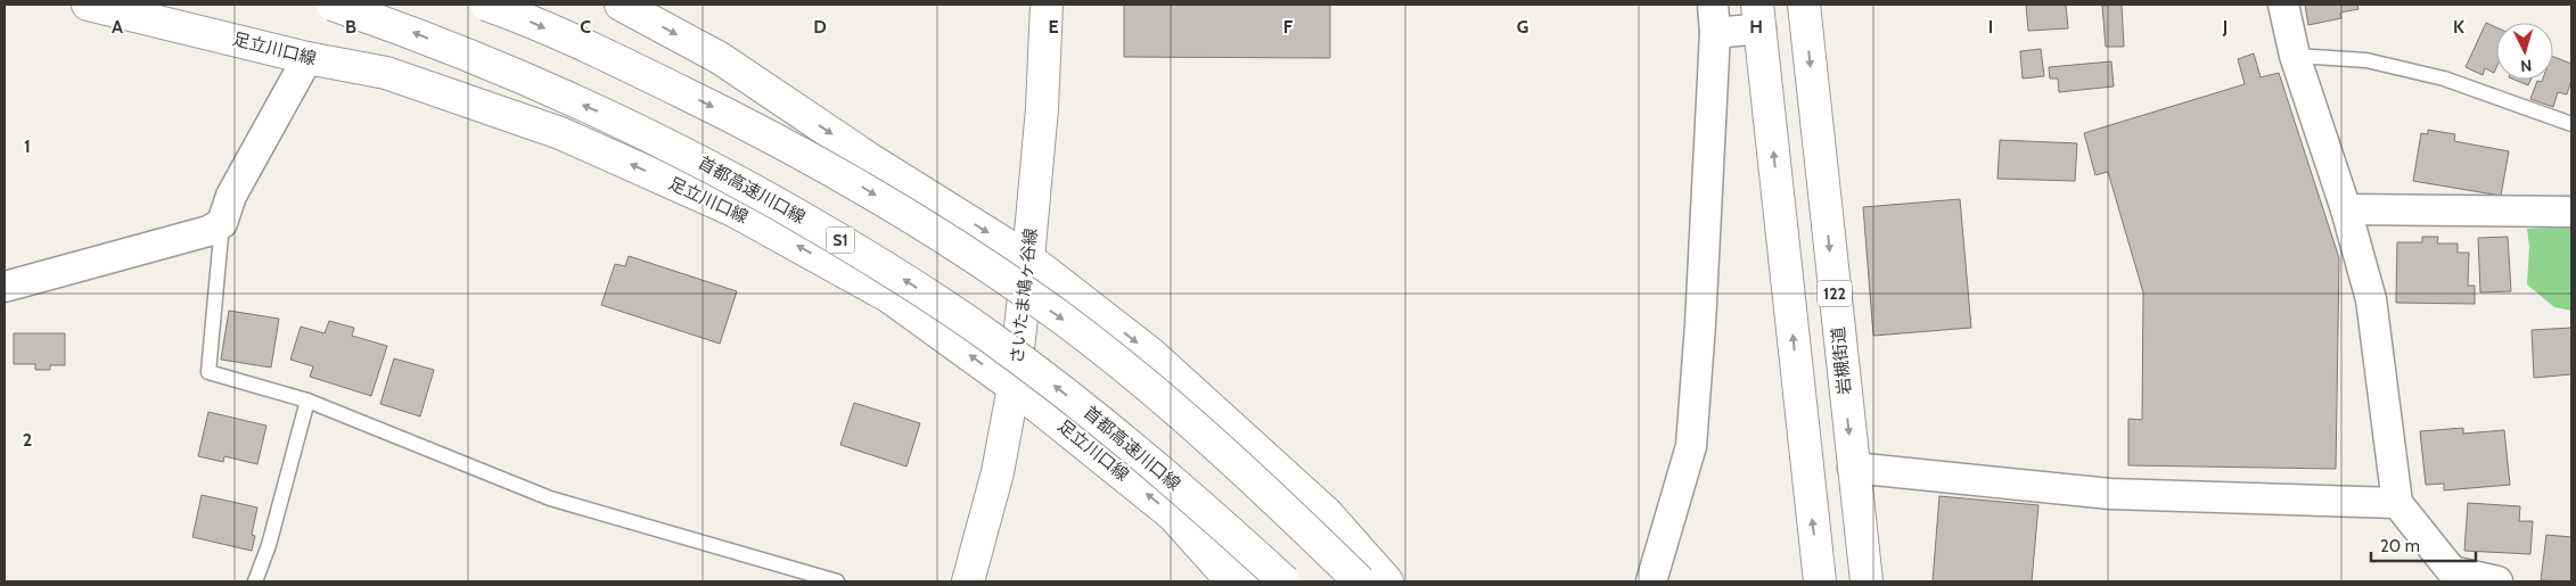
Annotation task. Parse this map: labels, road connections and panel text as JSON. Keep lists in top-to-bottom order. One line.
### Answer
{"streets":{"main road":["足立川口線","首都高速川口線","S1","122","さいたま鳩ヶ谷線","岩槻街道"]},"crossings":[["足立川口線","さいたま鳩ヶ谷線"]],"scale_bar":"20 m","north":"bottom","grid":{"columns":["A","B","C","D","E","F","G","H","I","J","K"],"rows":["1","2"]}}
